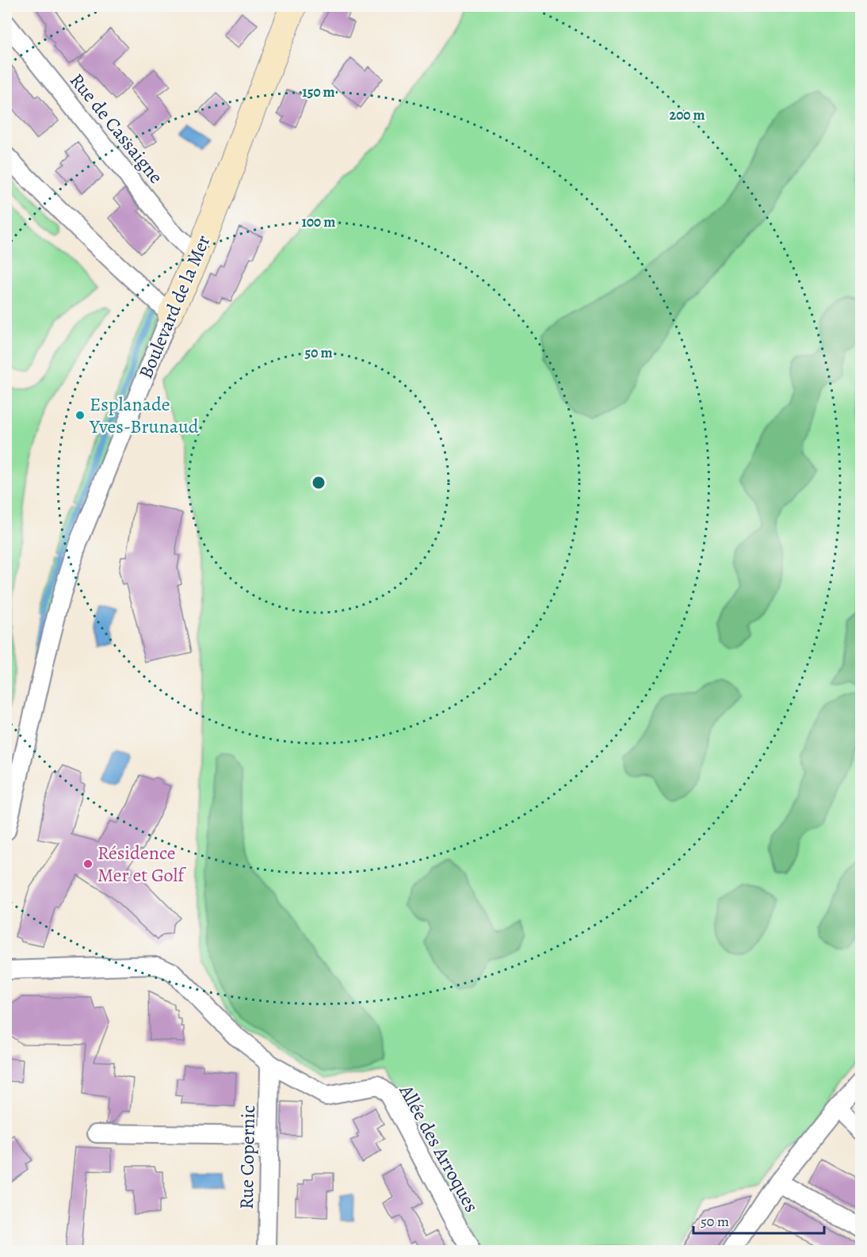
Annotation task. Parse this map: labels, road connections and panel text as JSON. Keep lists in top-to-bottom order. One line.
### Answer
{"streets":{"main road":["Boulevard de la Mer"],"street":["Rue de Cassaigne","Allée des Arroques","Rue Copernic"]},"crossings":[["Rue de Cassaigne","Boulevard de la Mer"],["Allée des Arroques","Rue Copernic"]],"places":["Esplanade Yves-Brunaud","Résidence Mer et Golf"],"scale_bar":"50 m","rings":["150 m","200 m","100 m","50 m"]}
